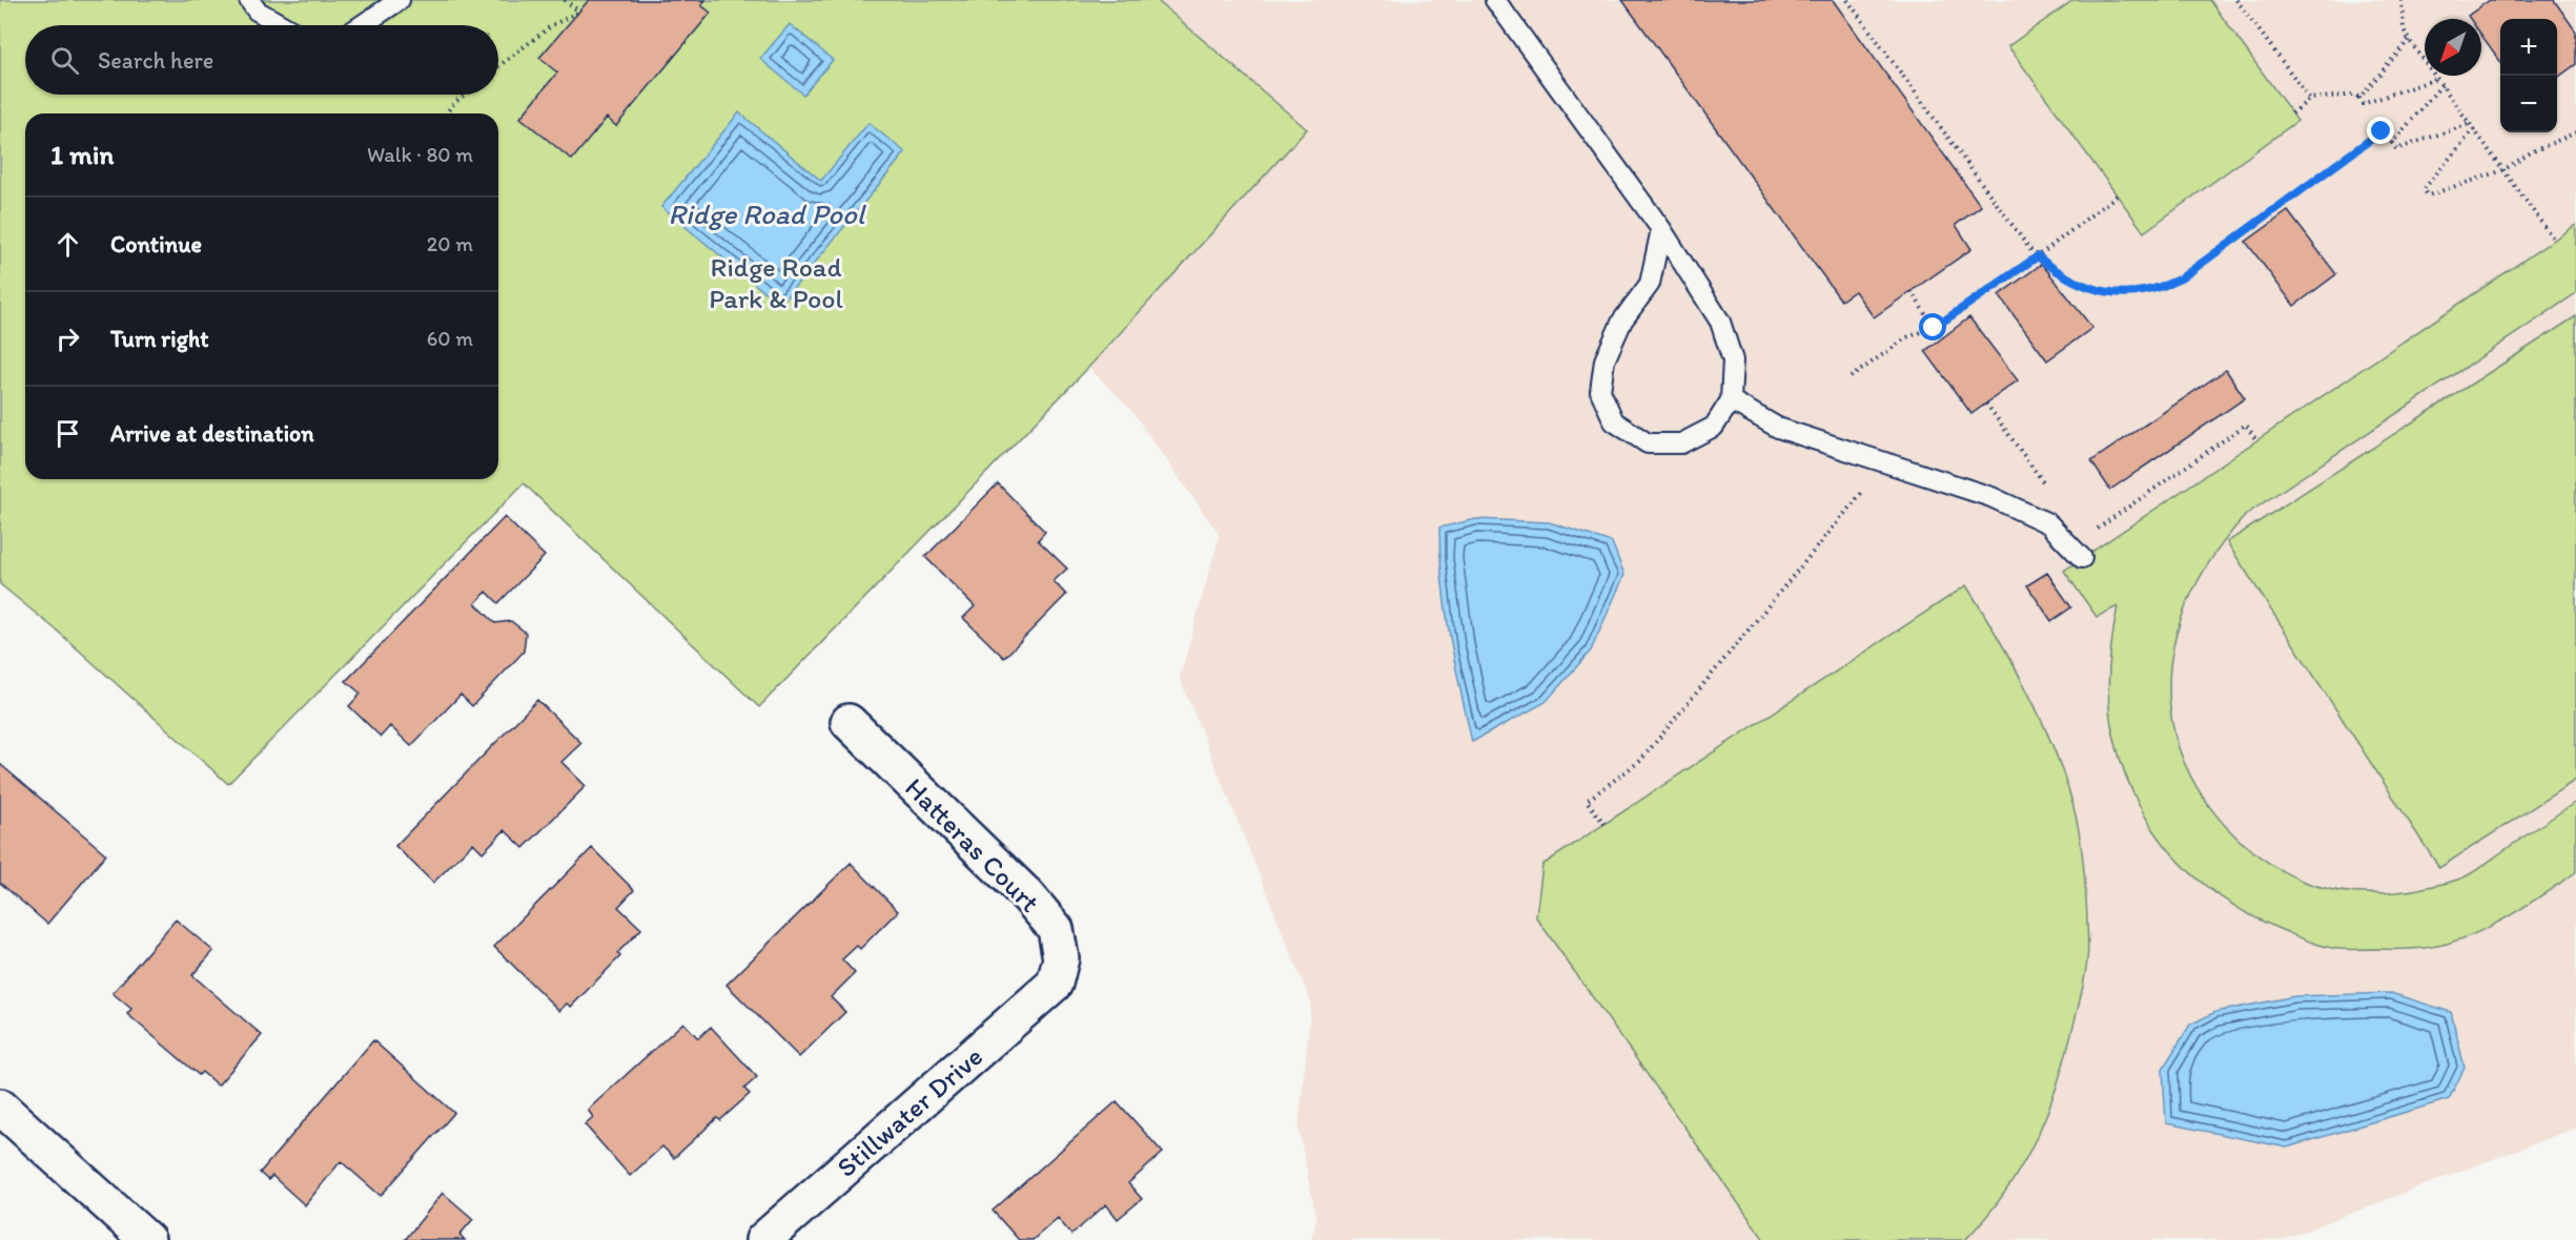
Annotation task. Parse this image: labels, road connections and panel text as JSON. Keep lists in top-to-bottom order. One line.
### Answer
{"streets":{"street":["Hatteras Court","Stillwater Drive"]},"crossings":[["Hatteras Court","Stillwater Drive"]],"water":["Ridge Road Pool"],"parks":["Ridge Road Park & Pool"],"north":"bottom left","page":{"map_buttons":["+","−"],"search":"Search here","heading":["1 min","Walk · 80 m"],"list":[["Continue","20 m"],["Turn right","60 m"],"Arrive at destination"]}}
